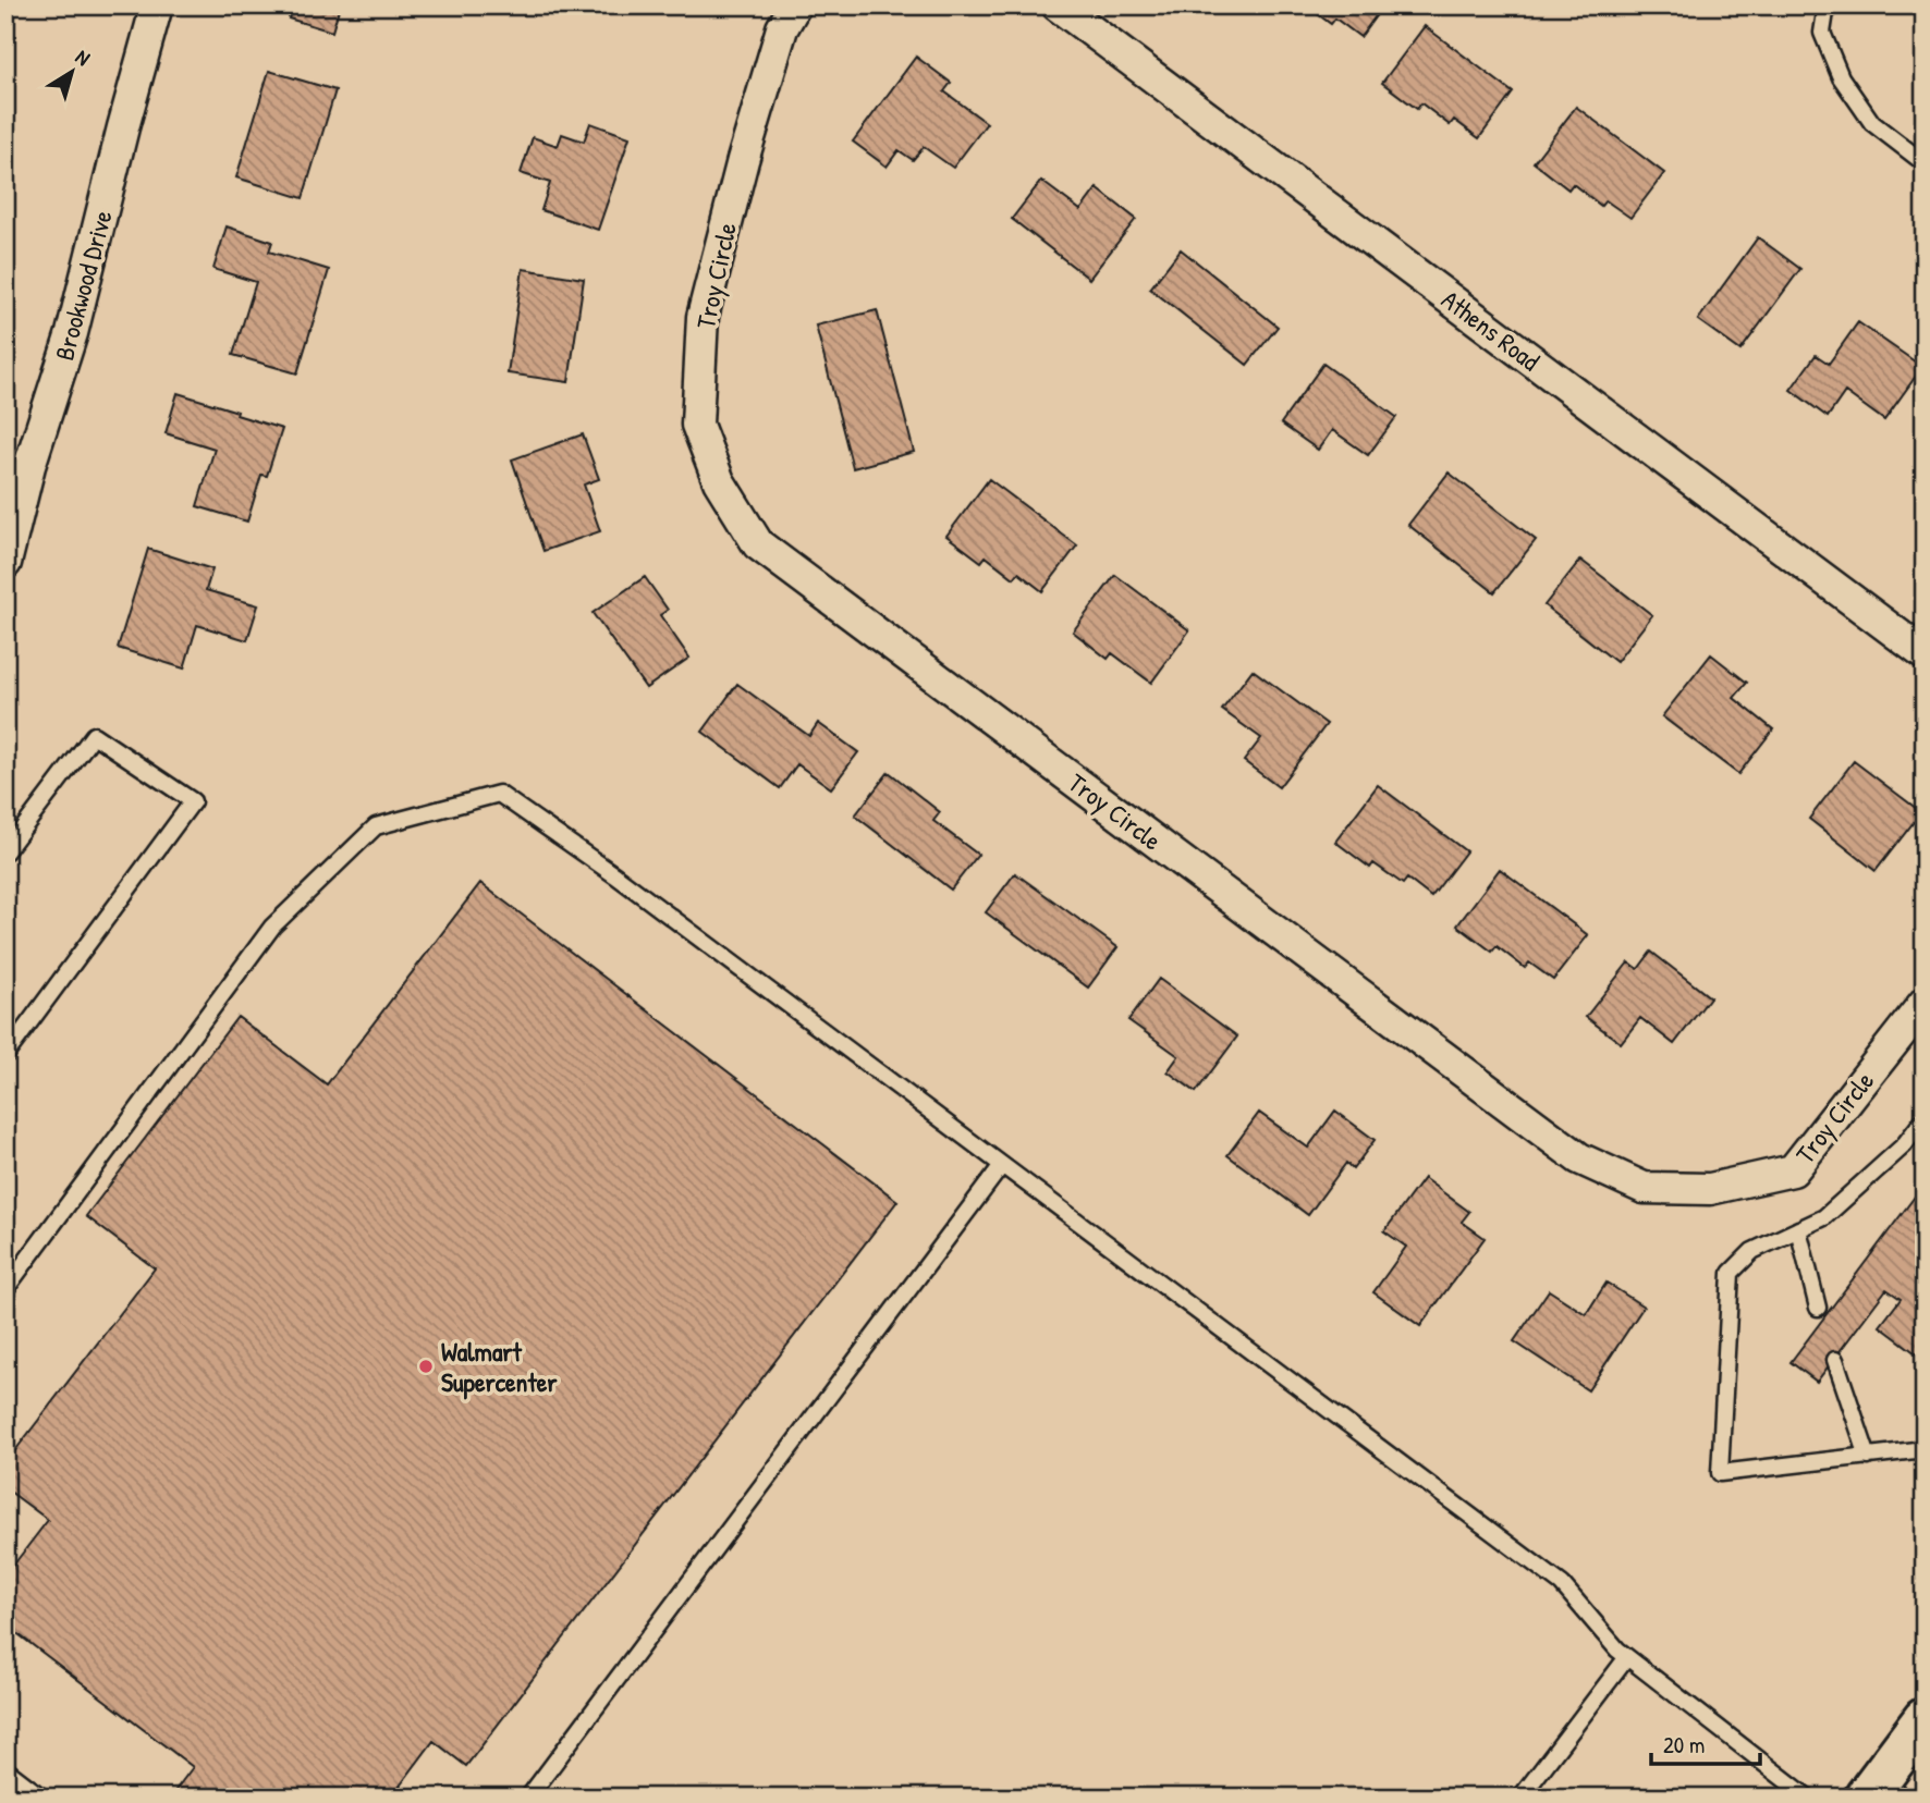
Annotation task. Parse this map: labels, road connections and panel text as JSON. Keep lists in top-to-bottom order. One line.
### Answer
{"streets":{"street":["Troy Circle","Brookwood Drive","Athens Road"]},"places":["Walmart Supercenter"],"scale_bar":"20 m","north":"top right"}
